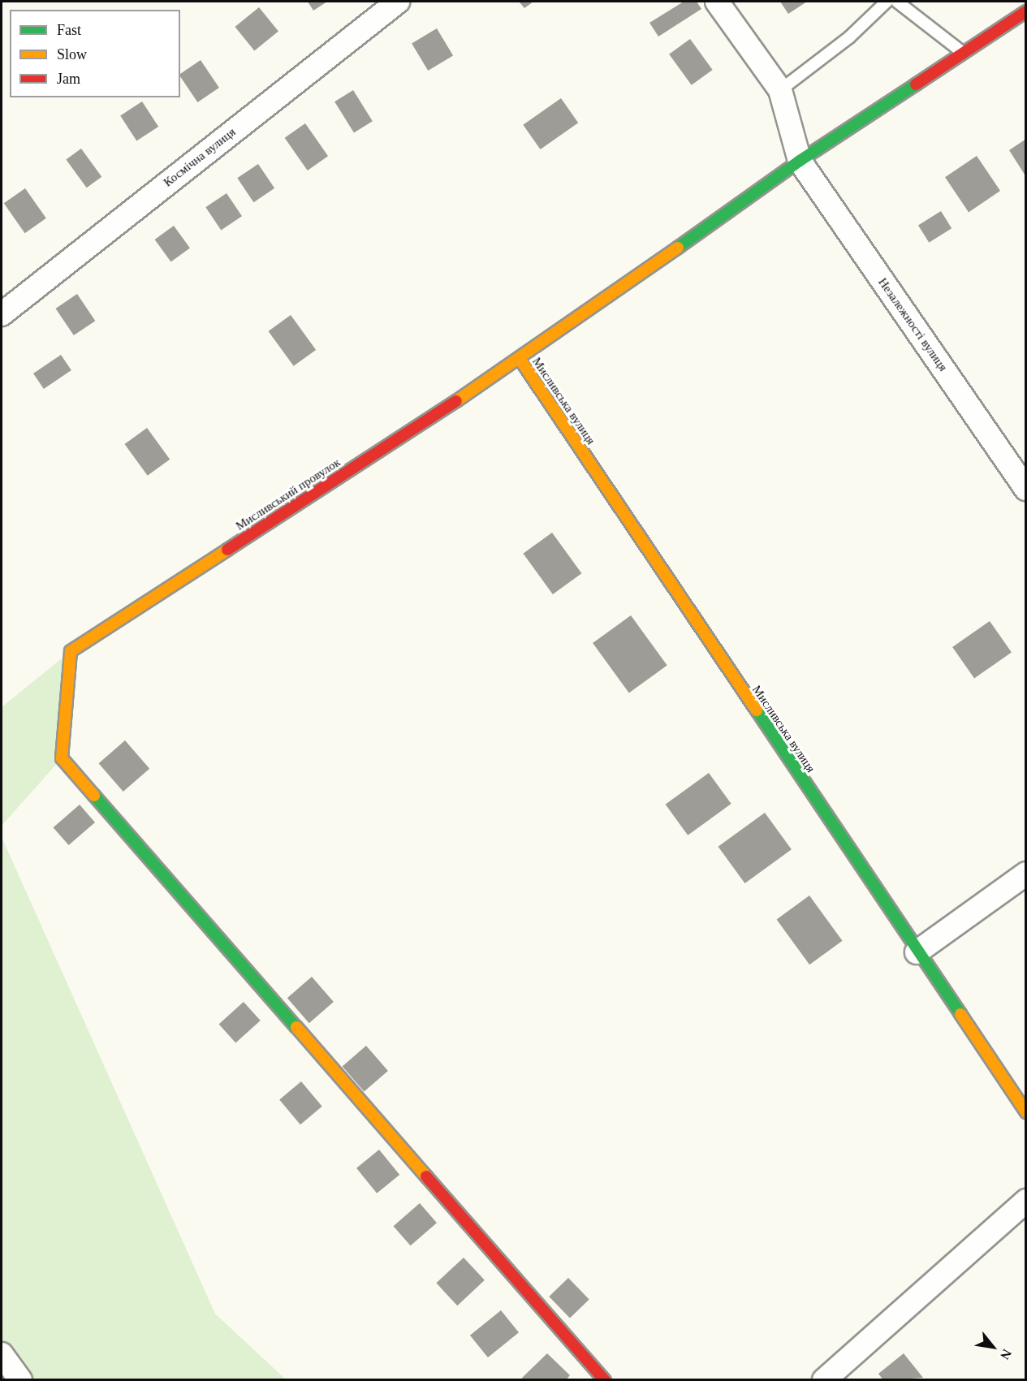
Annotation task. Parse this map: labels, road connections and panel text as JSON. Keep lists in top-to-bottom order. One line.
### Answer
{"streets":{"street":["Космічна вулиця","Незалежності вулиця","Мисливська вулиця","Мисливський провулок"]},"crossings":[["Незалежності вулиця","Мисливський провулок"],["Мисливська вулиця","Мисливський провулок"]],"legend":["Fast","Slow","Jam"],"north":"bottom right"}
